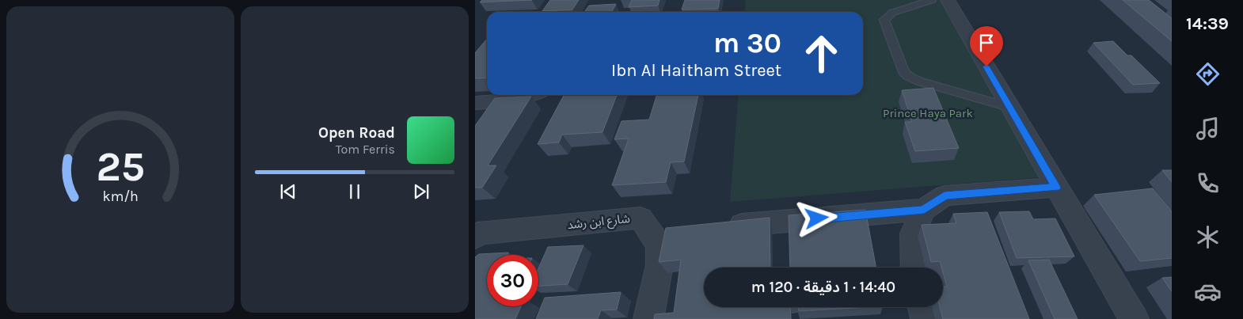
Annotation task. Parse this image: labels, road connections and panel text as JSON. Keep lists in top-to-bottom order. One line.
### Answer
{"streets":{"street":["شارع ابن رشد"]},"parks":["Prince Haya Park"],"page":{"tabs":"14:39","turn":["30 m","Ibn Al Haitham Street"],"song":["Open Road","Tom Ferris"],"limit":"30","trip":"14:40 · 1 دقيقة · 120 m","gauge":["25","km/h"]}}
